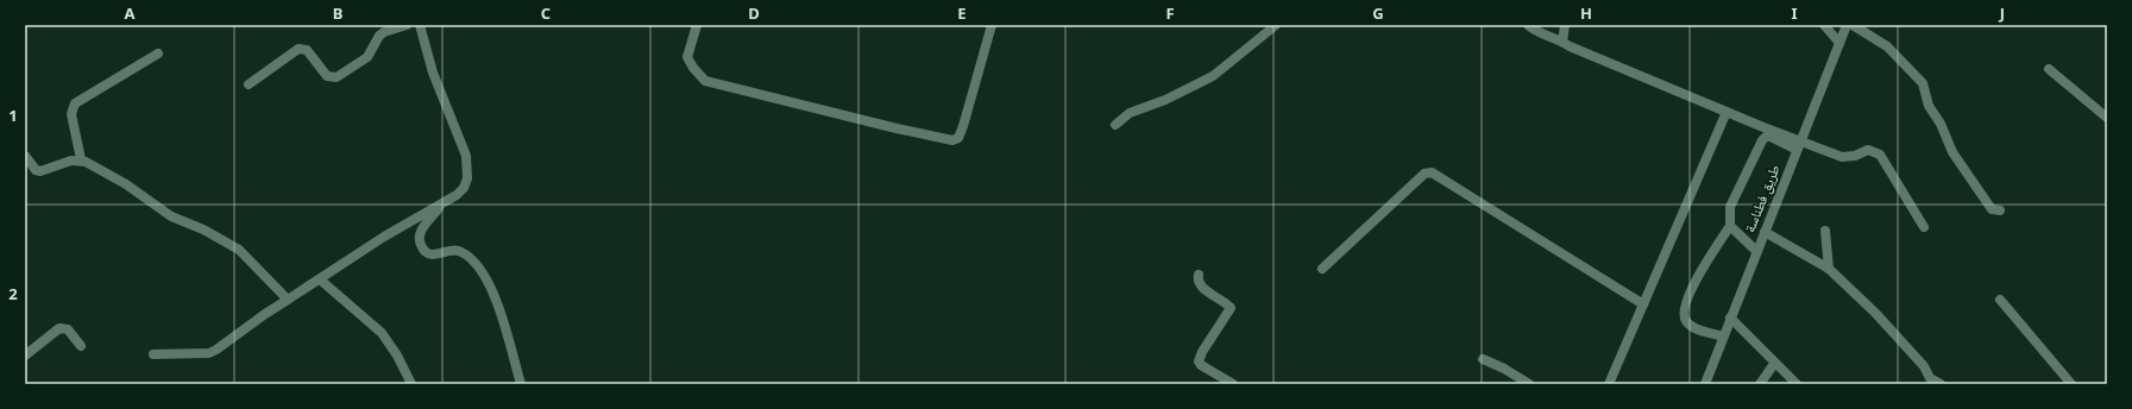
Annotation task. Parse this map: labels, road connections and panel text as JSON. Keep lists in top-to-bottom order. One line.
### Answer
{"streets":{"street":["طريق فطناسة"]},"grid":{"columns":["A","B","C","D","E","F","G","H","I","J"],"rows":["1","2"]}}
